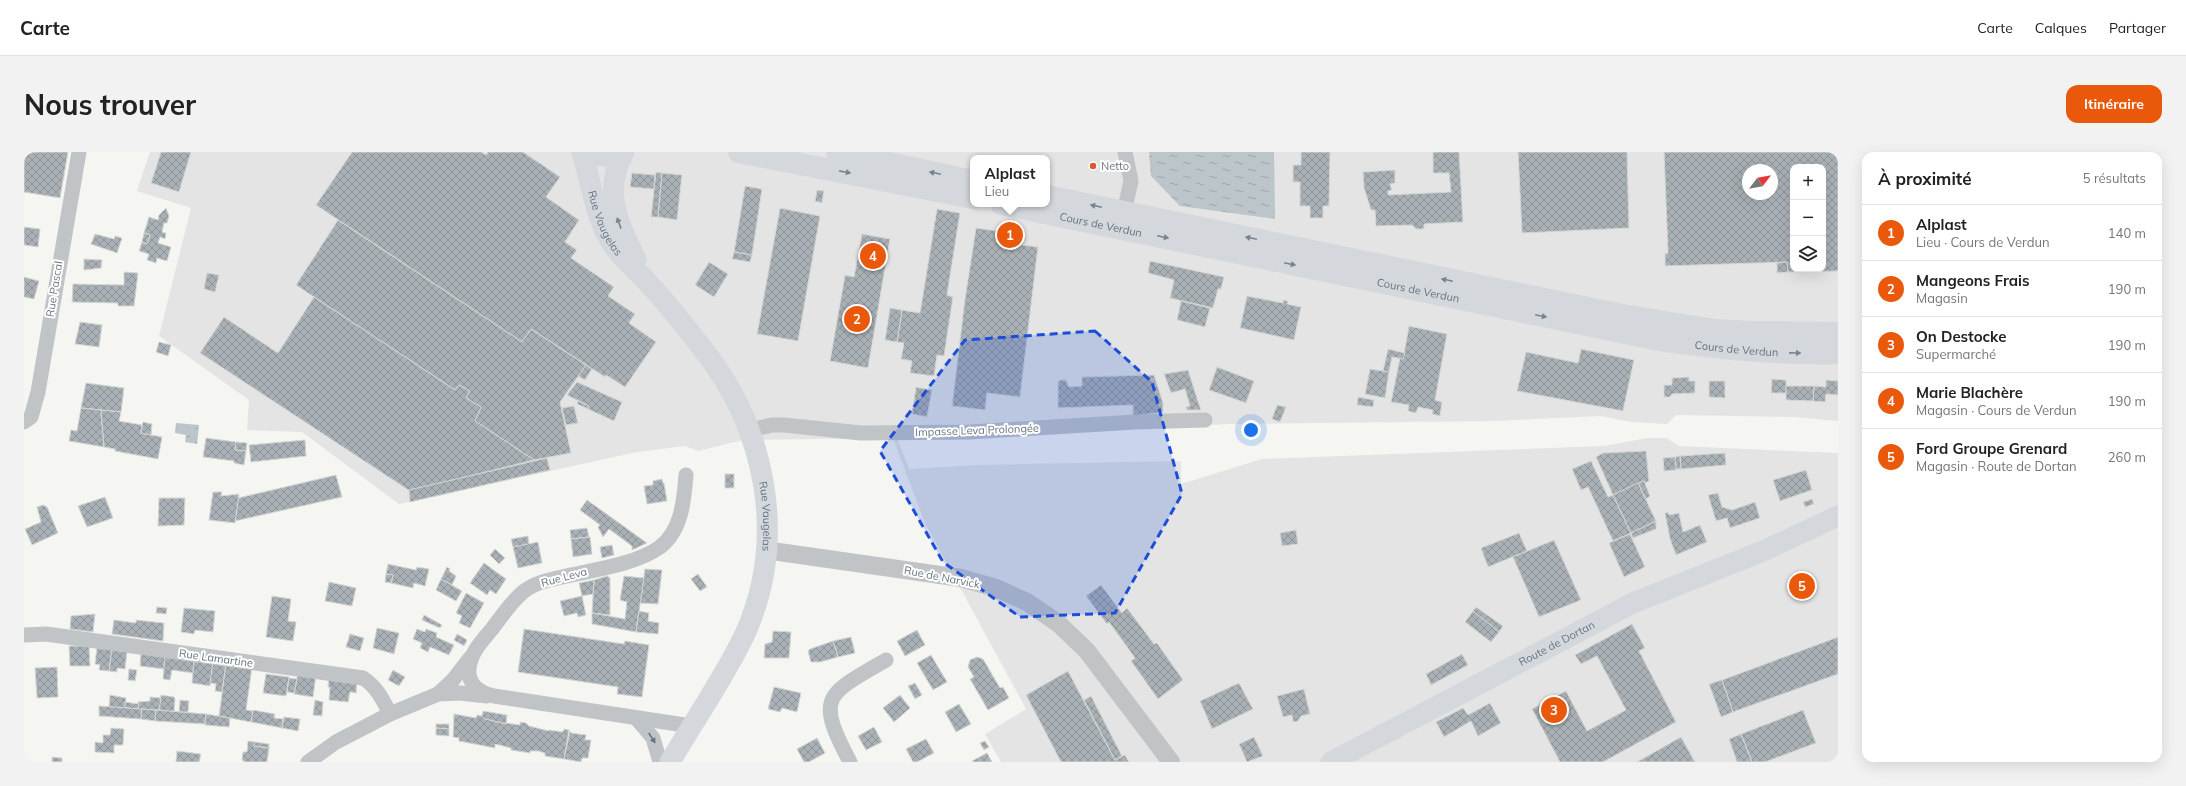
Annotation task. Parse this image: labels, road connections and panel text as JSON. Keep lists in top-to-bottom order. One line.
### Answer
{"streets":{"main road":["Rue Vaugelas","Cours de Verdun","Route de Dortan"],"street":["Rue Pascal","Impasse Leva Prolongée","Rue Leva","Rue de Narvick","Rue Lamartine"]},"crossings":[["Rue Vaugelas","Impasse Leva Prolongée"],["Rue Vaugelas","Rue de Narvick"]],"places":["Netto"],"north":"top right","page":{"header":"Carte","nav":["Carte","Calques","Partager"],"buttons":"Itinéraire","title":"Nous trouver","heading":["À proximité","5 résultats"],"popup":["Alplast","Lieu"],"map_buttons":["+","−"],"list":[{"mark":"1","name":"Alplast","note":"Lieu · Cours de Verdun","value":"140 m"},{"mark":"2","name":"Mangeons Frais","note":"Magasin","value":"190 m"},{"mark":"3","name":"On Destocke","note":"Supermarché","value":"190 m"},{"mark":"4","name":"Marie Blachère","note":"Magasin · Cours de Verdun","value":"190 m"},{"mark":"5","name":"Ford Groupe Grenard","note":"Magasin · Route de Dortan","value":"260 m"}],"pins":["1","4","2","5","3"]}}
